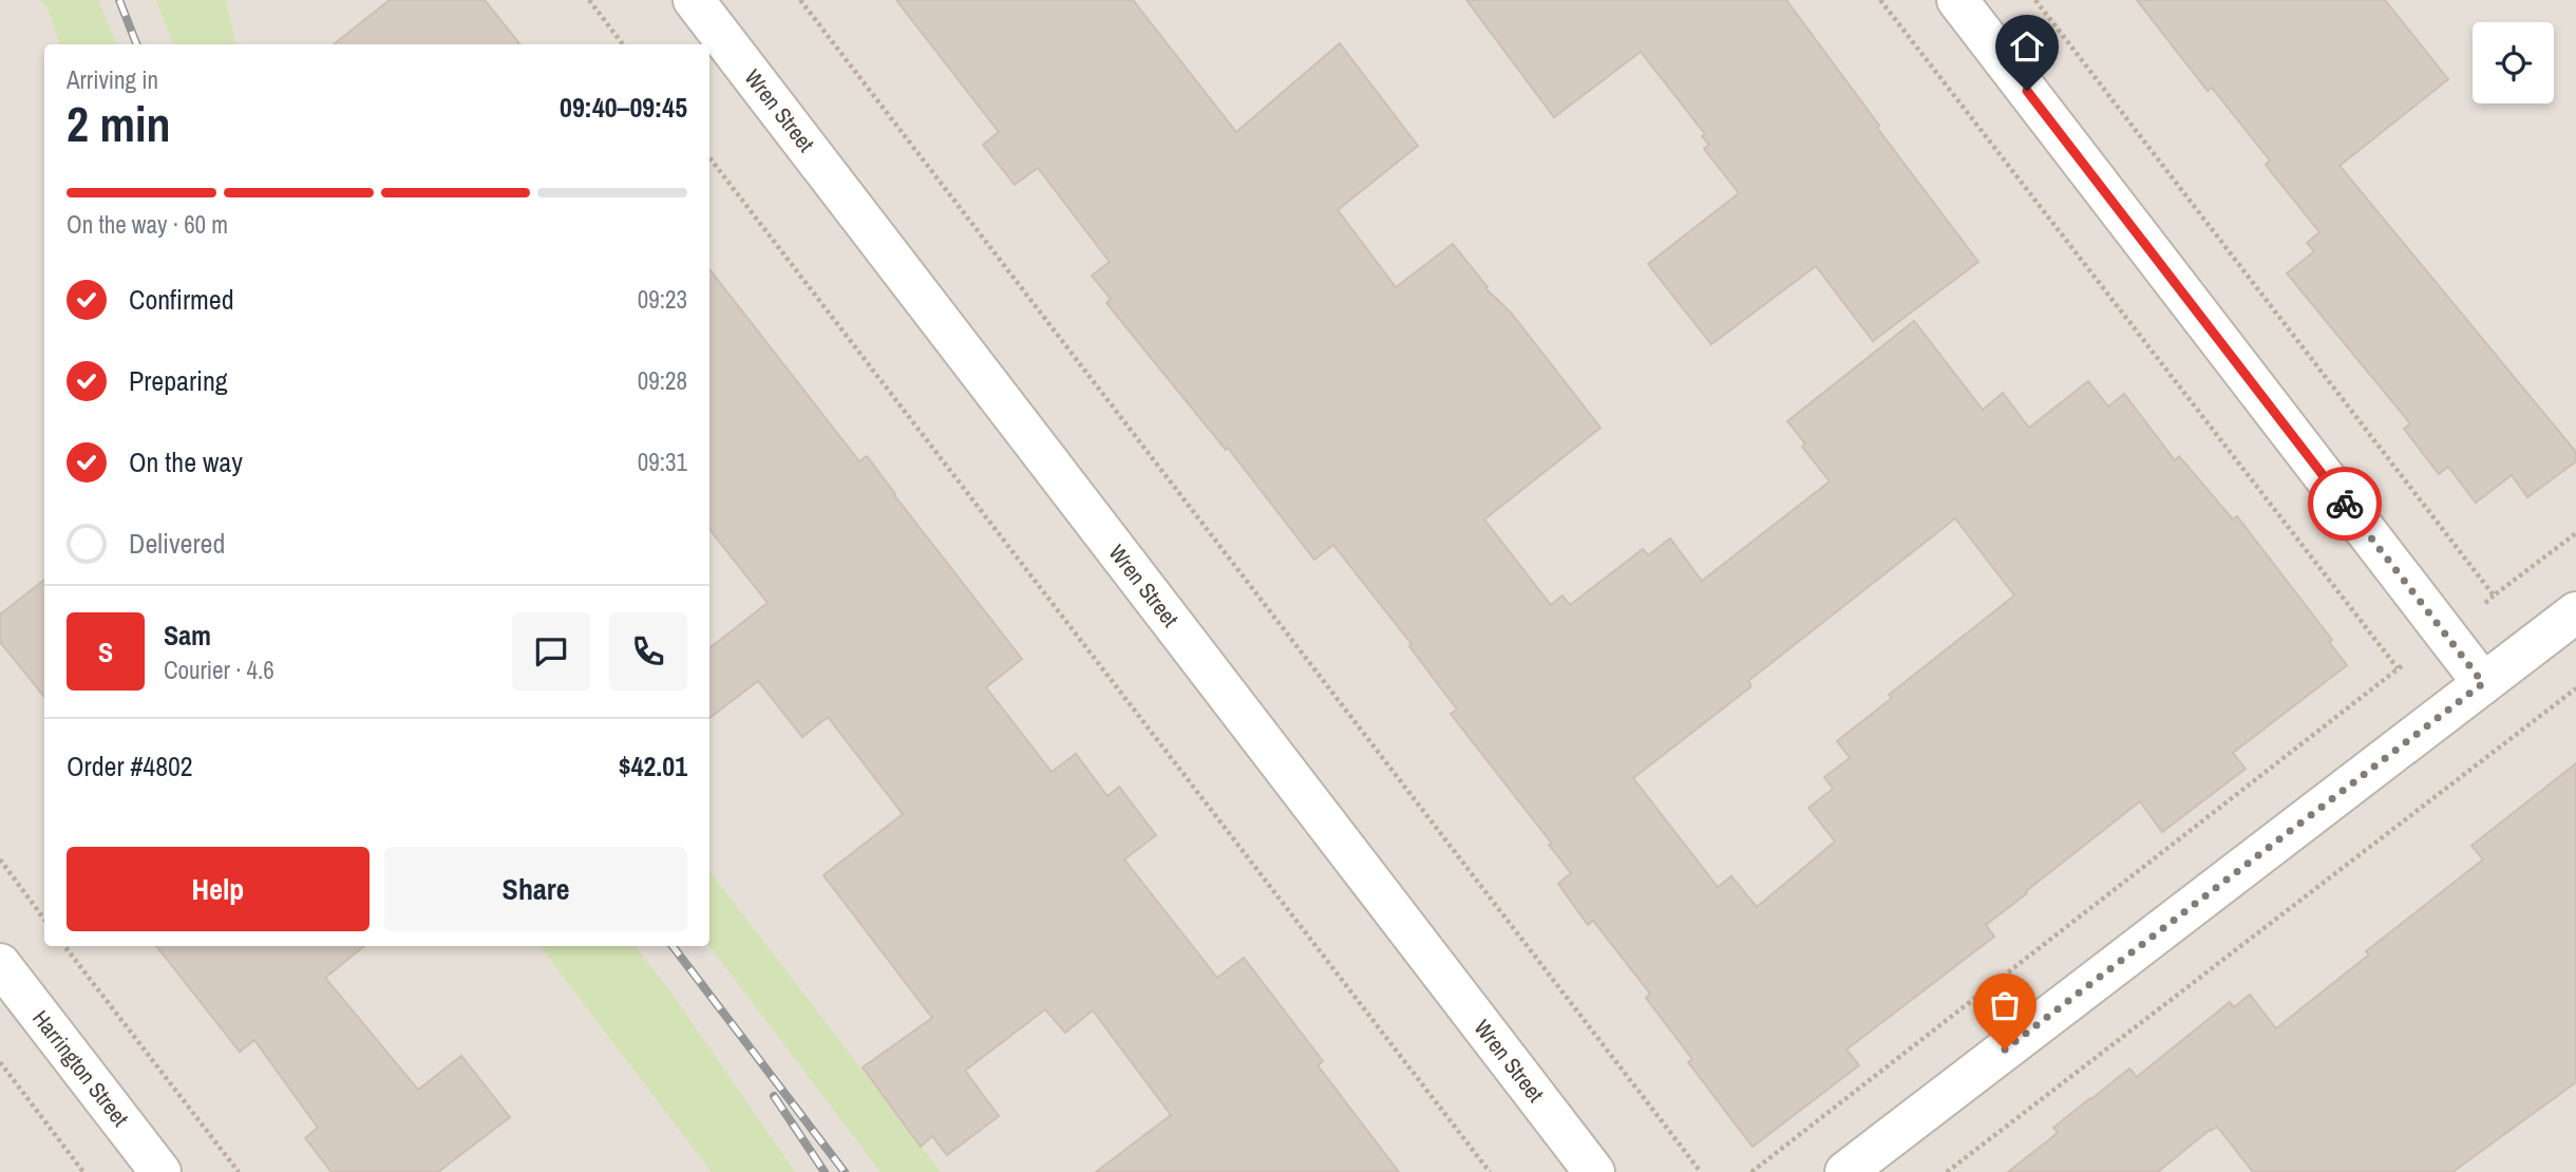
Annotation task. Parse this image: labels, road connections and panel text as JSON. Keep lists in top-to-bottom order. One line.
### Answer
{"streets":{"street":["Wren Street","Harrington Street"]},"page":{"heading":["2 min","Arriving in","09:40–09:45"],"panel":["Sam","Courier · 4.6","Order #4802","$42.01"],"bar":"On the way · 60 m","list":[["Confirmed","09:23"],["Preparing","09:28"],["On the way","09:31"],"Delivered"],"round":"S","buttons":["Help","Share"]}}
